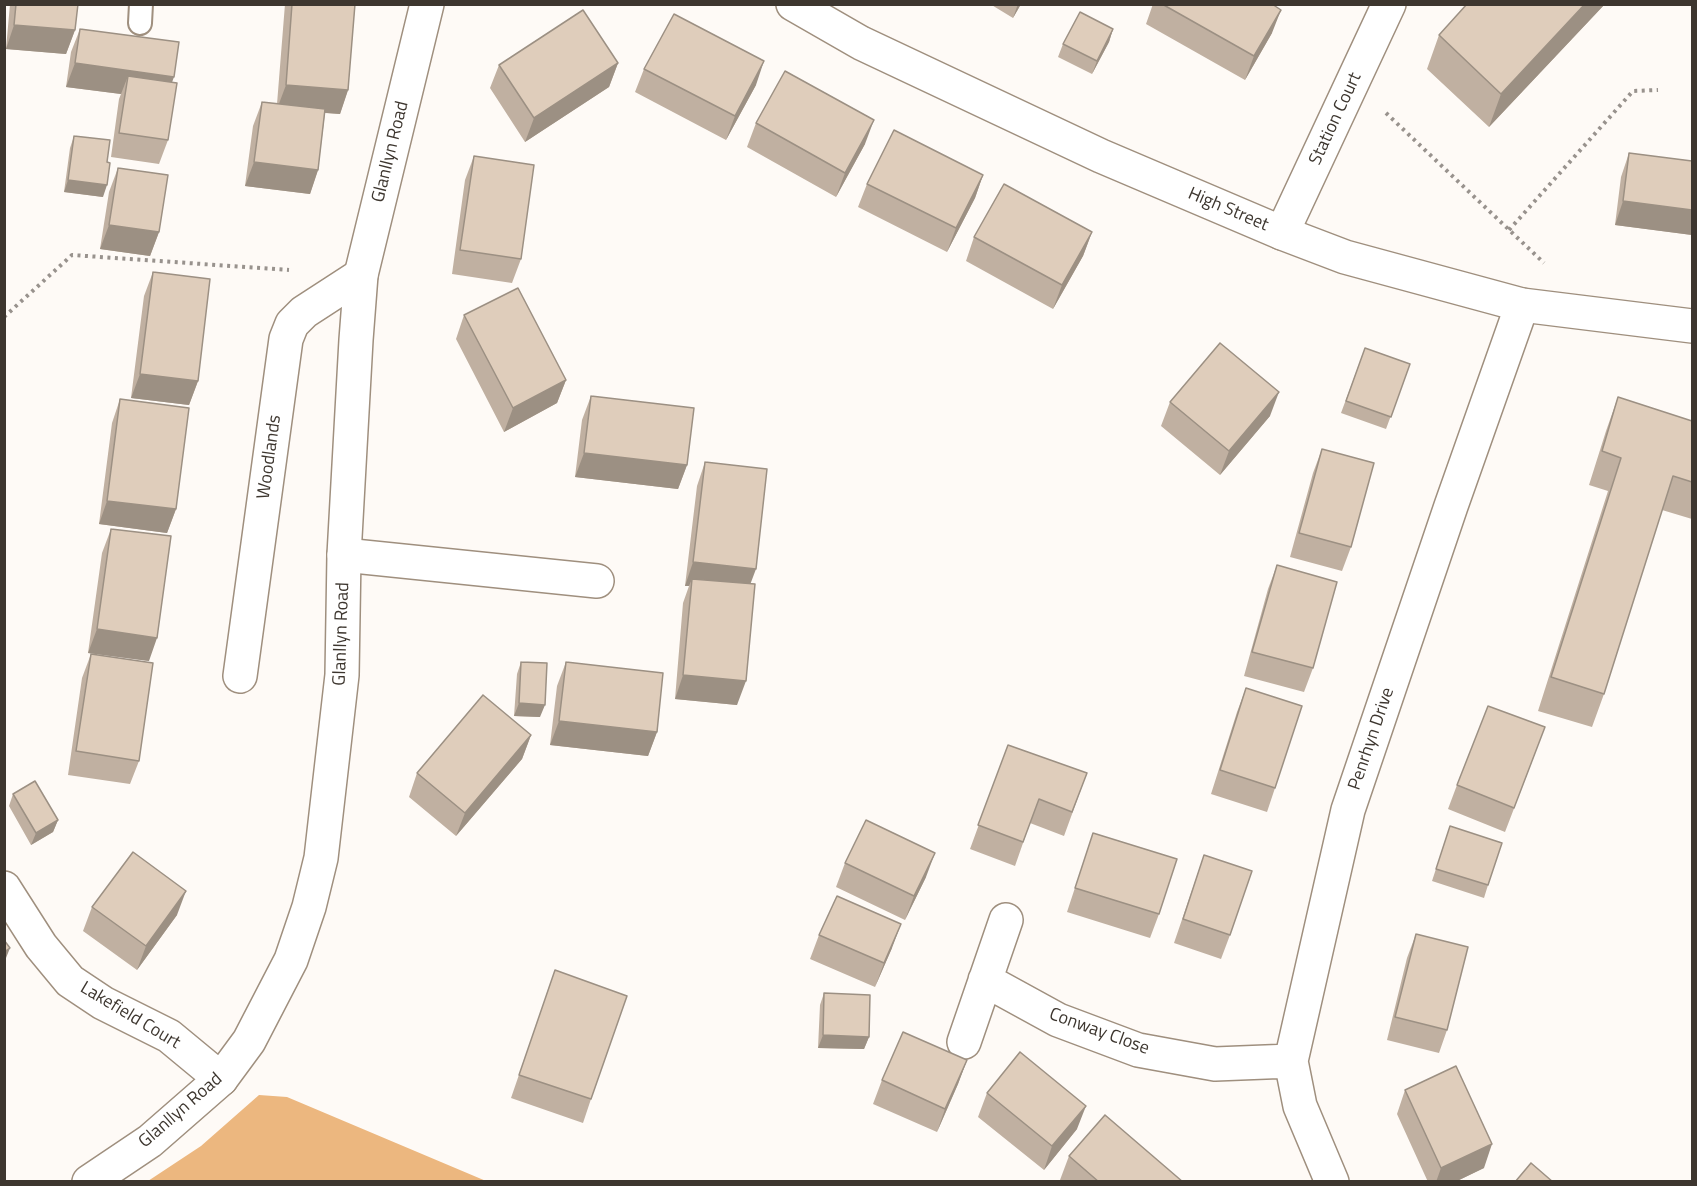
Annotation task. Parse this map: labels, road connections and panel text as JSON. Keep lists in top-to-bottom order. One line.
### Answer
{"streets":{"street":["Station Court","Glanllyn Road","High Street","Woodlands","Penrhyn Drive","Lakefield Court","Conway Close"]},"crossings":[["Station Court","High Street"],["Glanllyn Road","Woodlands"],["Glanllyn Road","Lakefield Court"],["High Street","Penrhyn Drive"],["Penrhyn Drive","Conway Close"]]}
